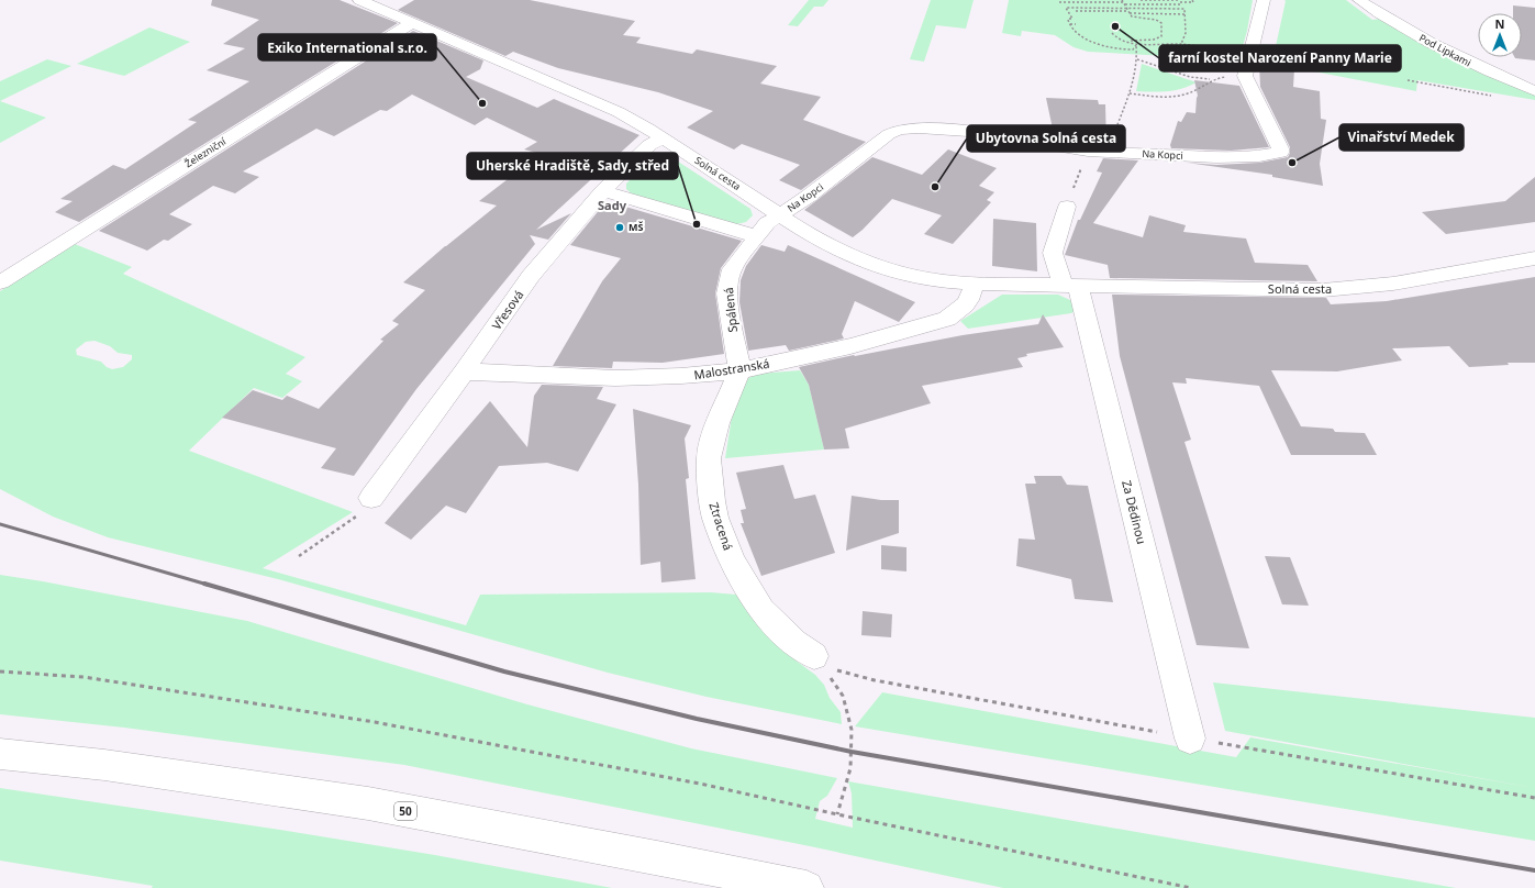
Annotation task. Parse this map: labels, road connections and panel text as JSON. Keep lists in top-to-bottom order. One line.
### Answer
{"streets":{"street":["Pod Lipkami","Železniční","Na Kopci","Solná cesta","Vřesová","Spálená","Malostranská","Za Dědinou","Ztracená","50"]},"crossings":[["Železniční","Solná cesta"],["Na Kopci","Solná cesta"],["Na Kopci","Spálená"],["Solná cesta","Vřesová"],["Solná cesta","Spálená"],["Solná cesta","Malostranská"],["Solná cesta","Za Dědinou"],["Vřesová","Malostranská"],["Spálená","Malostranská"],["Spálená","Ztracená"],["Malostranská","Ztracená"]],"districts":["Sady"],"places":["farní kostel Narození Panny Marie","Exiko International s.r.o.","Vinařství Medek","Ubytovna Solná cesta","Uherské Hradiště, Sady, střed","MŠ"],"north":"top"}
